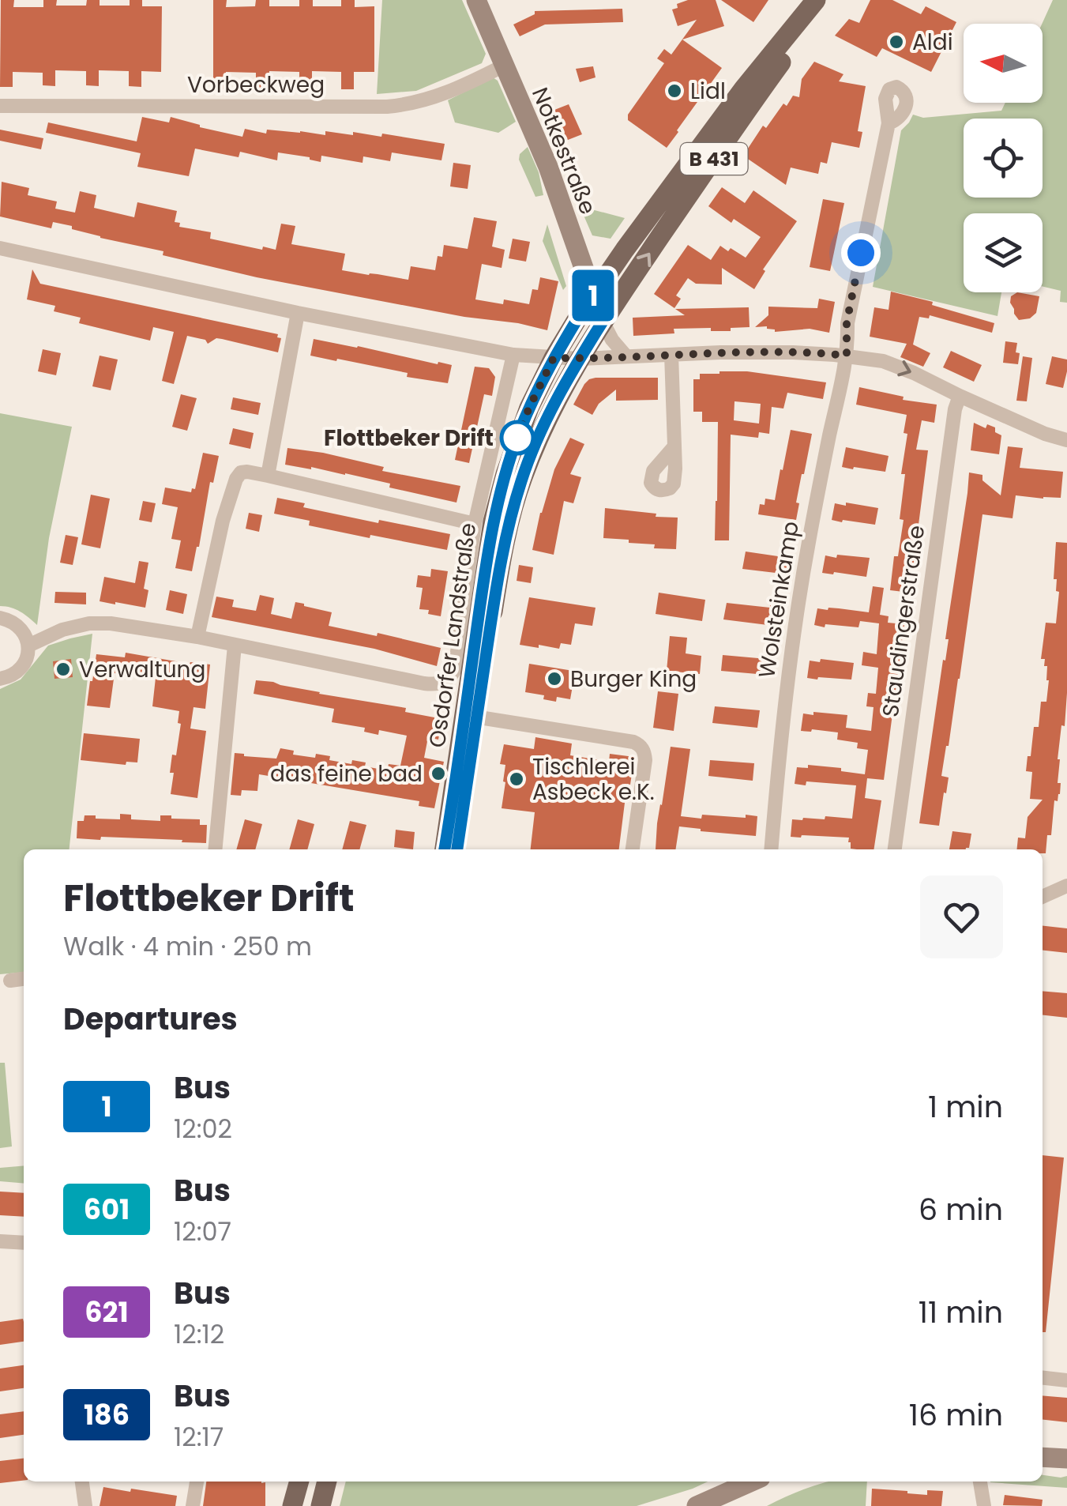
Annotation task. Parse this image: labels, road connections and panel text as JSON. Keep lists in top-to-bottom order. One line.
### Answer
{"streets":{"main road":["B 431","Osdorfer Landstraße"],"street":["Vorbeckweg","Notkestraße","Wolsteinkamp","Staudingerstraße"]},"crossings":[["Vorbeckweg","Notkestraße"],["Notkestraße","Osdorfer Landstraße"]],"places":["Aldi","Lidl","Flottbeker Drift","Verwaltung","Burger King","das feine bad","Tischlerei Asbeck e.K."],"lines":["bus line 1"],"north":"left","page":{"on_map":"1","heading":[["Flottbeker Drift","Walk · 4 min · 250 m"],"Departures"],"list":[{"mark":"1","name":"Bus","note":"12:02","value":"1 min"},{"mark":"601","name":"Bus","note":"12:07","value":"6 min"},{"mark":"621","name":"Bus","note":"12:12","value":"11 min"},{"mark":"186","name":"Bus","note":"12:17","value":"16 min"}]}}
